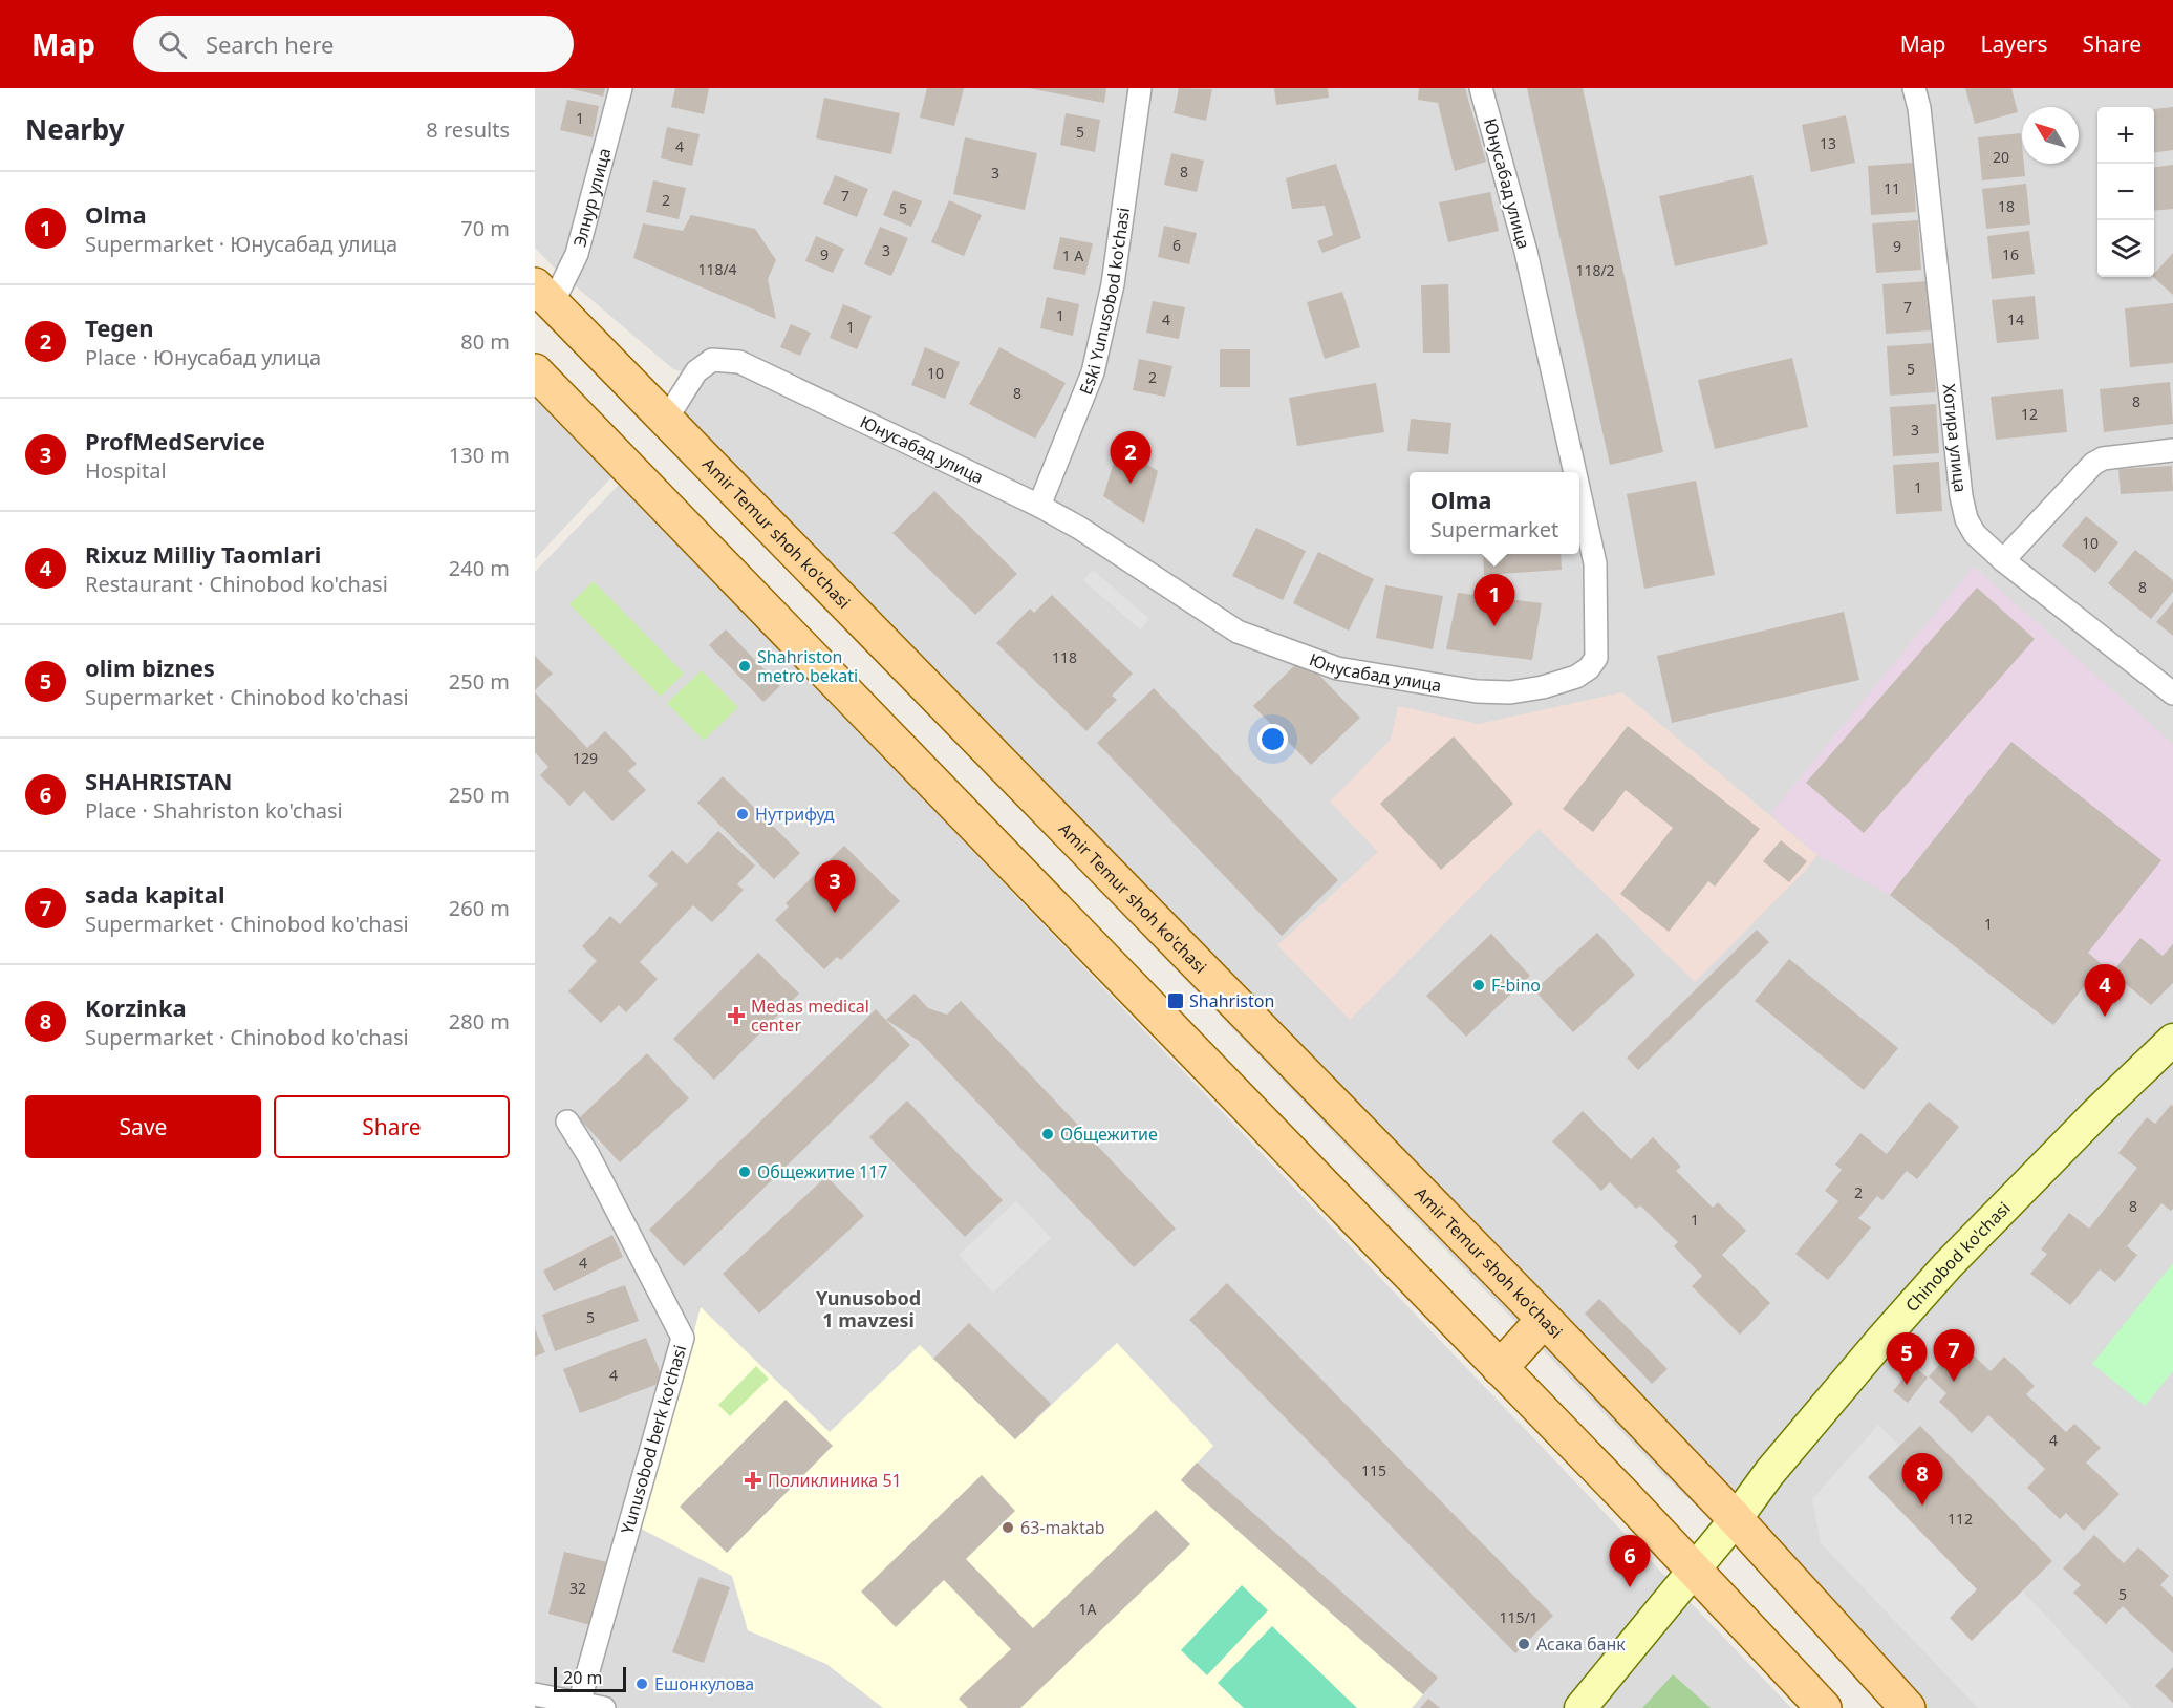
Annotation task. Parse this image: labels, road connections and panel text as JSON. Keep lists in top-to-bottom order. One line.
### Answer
{"streets":{"main road":["Amir Temur shoh ko'chasi","Chinobod ko'chasi"],"street":["Юнусабад улица","Элнур улица","Eski Yunusobod ko'chasi","Хотира улица","Yunusobod berk ko'chasi"]},"crossings":[["Юнусабад улица","Eski Yunusobod ko'chasi"],["Юнусабад улица","Amir Temur shoh ko'chasi"],["Элнур улица","Amir Temur shoh ko'chasi"],["Amir Temur shoh ko'chasi","Chinobod ko'chasi"]],"districts":["Yunusobod 1 mavzesi"],"places":{"other":["Shahriston metro bekati","Нутрифуд","F-bino","Общежитие","Общежитие 117","63-maktab","Асака банк","Ешонкулова"],"transit":["Shahriston"],"health":["Medas medical center","Поликлиника 51"]},"house_numbers":["1","5","13","4","20","8","3","11","7","2","18","5","6","9","3","9","16","1 A","118/4","118/2","7","1","4","14","1","5","10","2","8","8","12","3","1","10","8","118","129","1","2","8","1","4","5","4","4","115","112","32","5","1A","115/1"],"scale_bar":"20 m","north":"top left","page":{"header":"Map","search":"Search here","nav":["Map","Layers","Share"],"heading":["Nearby","8 results"],"map_buttons":["+","−"],"list":[{"mark":"1","name":"Olma","note":"Supermarket · Юнусабад улица","value":"70 m"},{"mark":"2","name":"Tegen","note":"Place · Юнусабад улица","value":"80 m"},{"mark":"3","name":"ProfMedService","note":"Hospital","value":"130 m"},{"mark":"4","name":"Rixuz Milliy Taomlari","note":"Restaurant · Chinobod ko'chasi","value":"240 m"},{"mark":"5","name":"olim biznes","note":"Supermarket · Chinobod ko'chasi","value":"250 m"},{"mark":"6","name":"SHAHRISTAN","note":"Place · Shahriston ko'chasi","value":"250 m"},{"mark":"7","name":"sada kapital","note":"Supermarket · Chinobod ko'chasi","value":"260 m"},{"mark":"8","name":"Korzinka","note":"Supermarket · Chinobod ko'chasi","value":"280 m"}],"pins":["2","1","3","4","7","5","8","6"],"popup":["Olma","Supermarket"],"buttons":["Save","Share"],"scale":"20 m"}}
